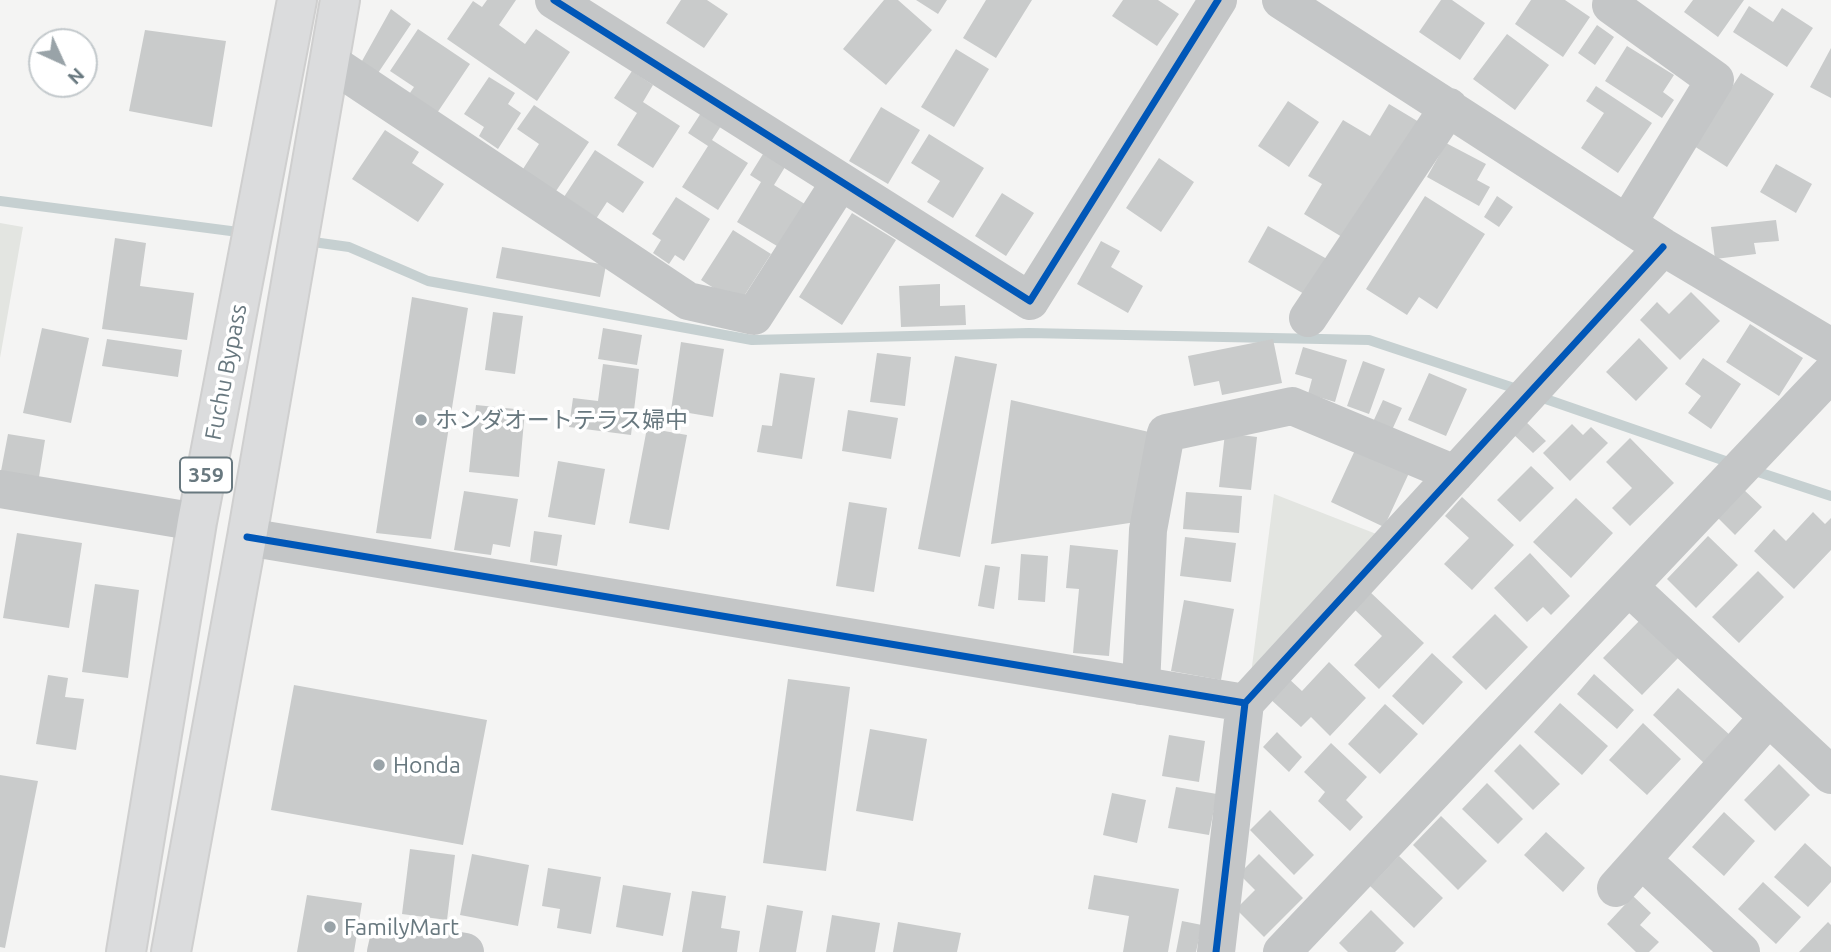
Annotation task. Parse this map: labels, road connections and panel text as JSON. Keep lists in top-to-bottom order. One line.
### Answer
{"streets":{"highway":["Fuchu Bypass","359"]},"places":["ホンダオートテラス婦中","Honda","FamilyMart"],"north":"bottom right"}
